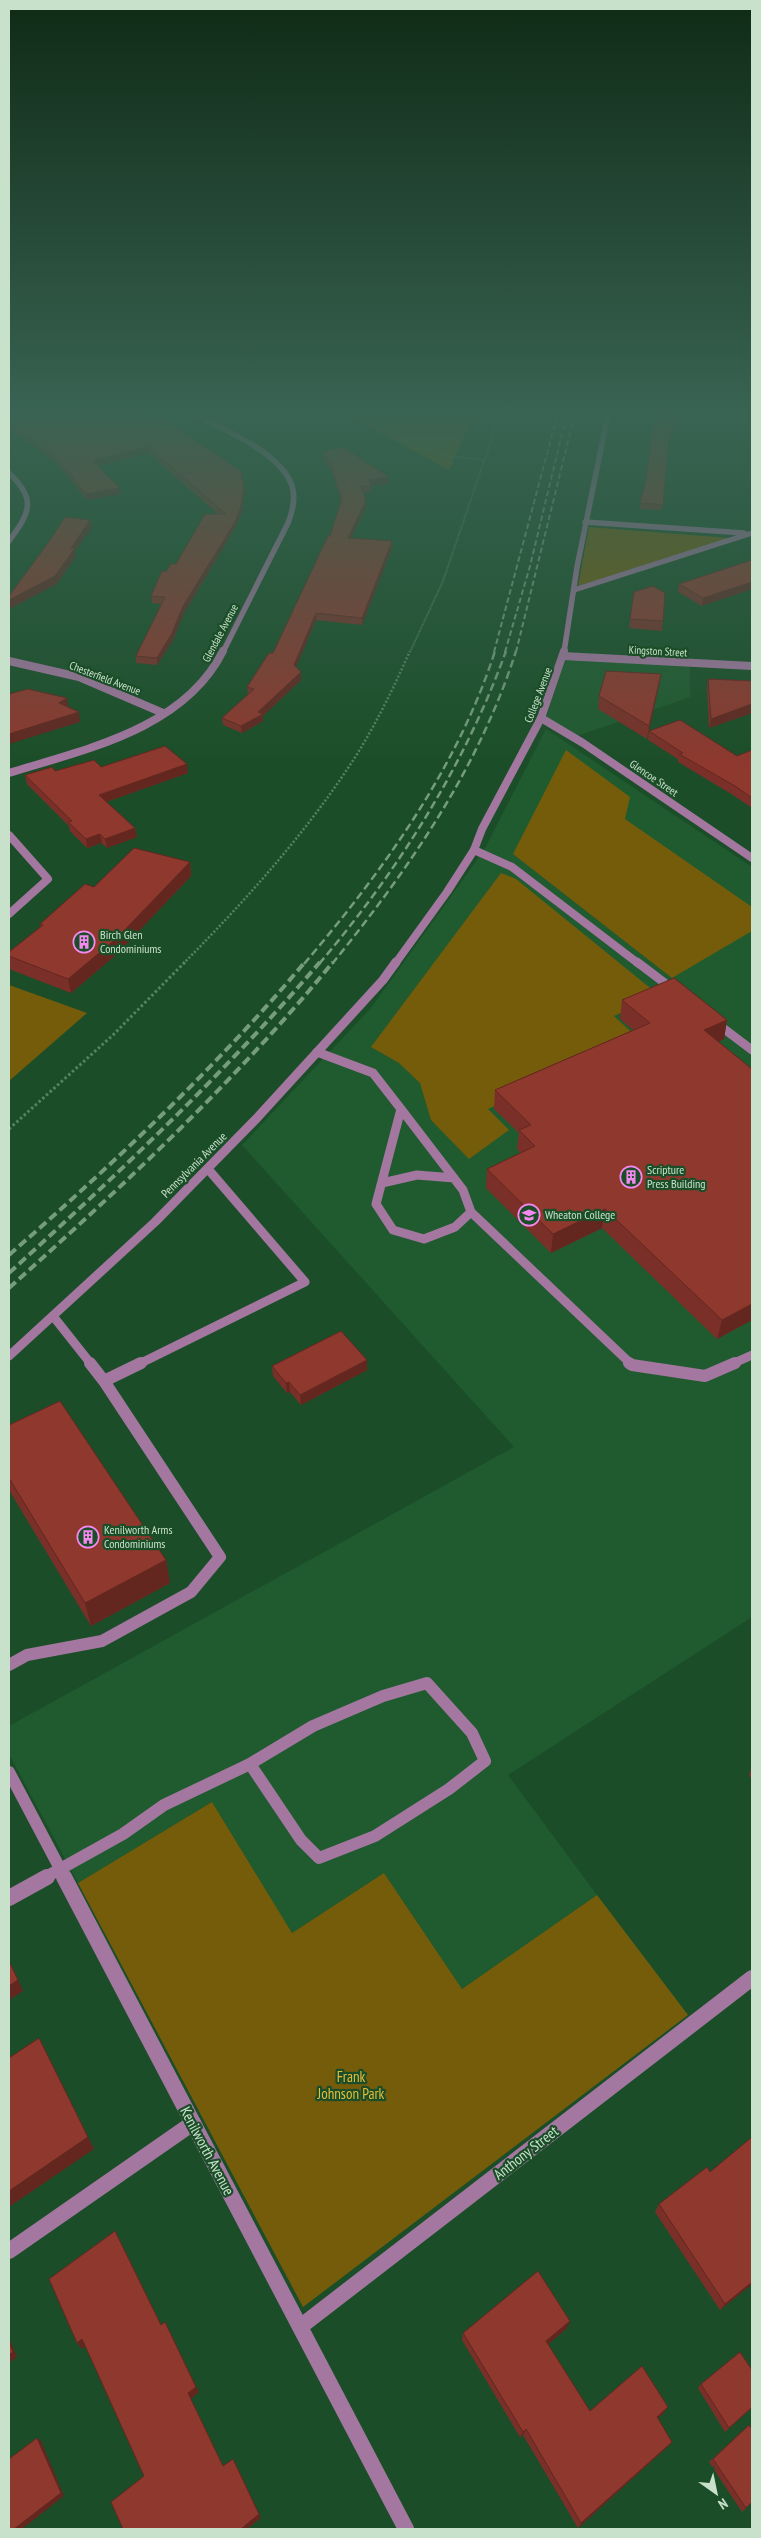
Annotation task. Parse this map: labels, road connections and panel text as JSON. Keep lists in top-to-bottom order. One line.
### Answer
{"streets":{"street":["Glendale Avenue","Kingston Street","Chesterfield Avenue","College Avenue","Glencoe Street","Pennsylvania Avenue","Kenilworth Avenue","Anthony Street"]},"crossings":[["Glendale Avenue","Chesterfield Avenue"],["Kingston Street","College Avenue"],["College Avenue","Glencoe Street"],["College Avenue","Pennsylvania Avenue"],["Kenilworth Avenue","Anthony Street"]],"parks":["Frank Johnson Park"],"places":{"building":["Birch Glen Condominiums","Scripture Press Building","Kenilworth Arms Condominiums"],"school or university":["Wheaton College"]},"north":"bottom right"}
